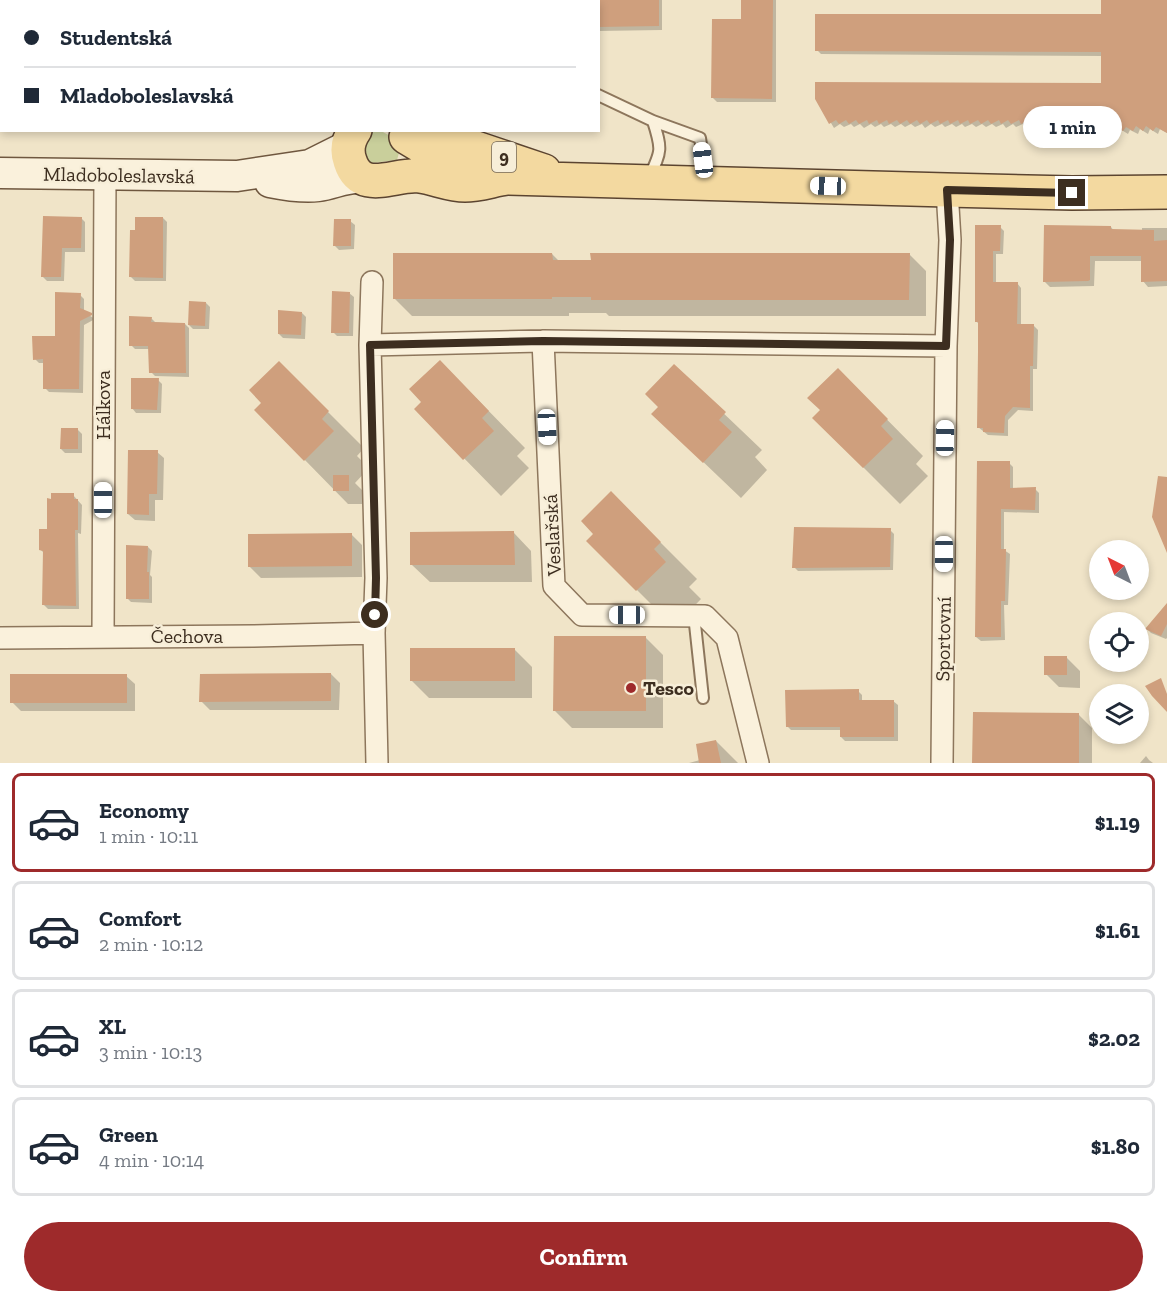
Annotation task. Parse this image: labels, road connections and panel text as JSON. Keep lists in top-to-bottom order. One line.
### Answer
{"streets":{"main road":["9","Mladoboleslavská"],"street":["Hálkova","Veslařská","Čechova","Sportovní"]},"crossings":[["9","Mladoboleslavská"],["Mladoboleslavská","Hálkova"],["Mladoboleslavská","Sportovní"],["Hálkova","Čechova"]],"places":["Tesco"],"north":"top left","page":{"banner":["Studentská","Mladoboleslavská"],"bubble":"1 min","list":[{"name":"Economy","note":"1 min · 10:11","value":"$1.19"},{"name":"Comfort","note":"2 min · 10:12","value":"$1.61"},{"name":"XL","note":"3 min · 10:13","value":"$2.02"},{"name":"Green","note":"4 min · 10:14","value":"$1.80"}],"buttons":"Confirm"}}
